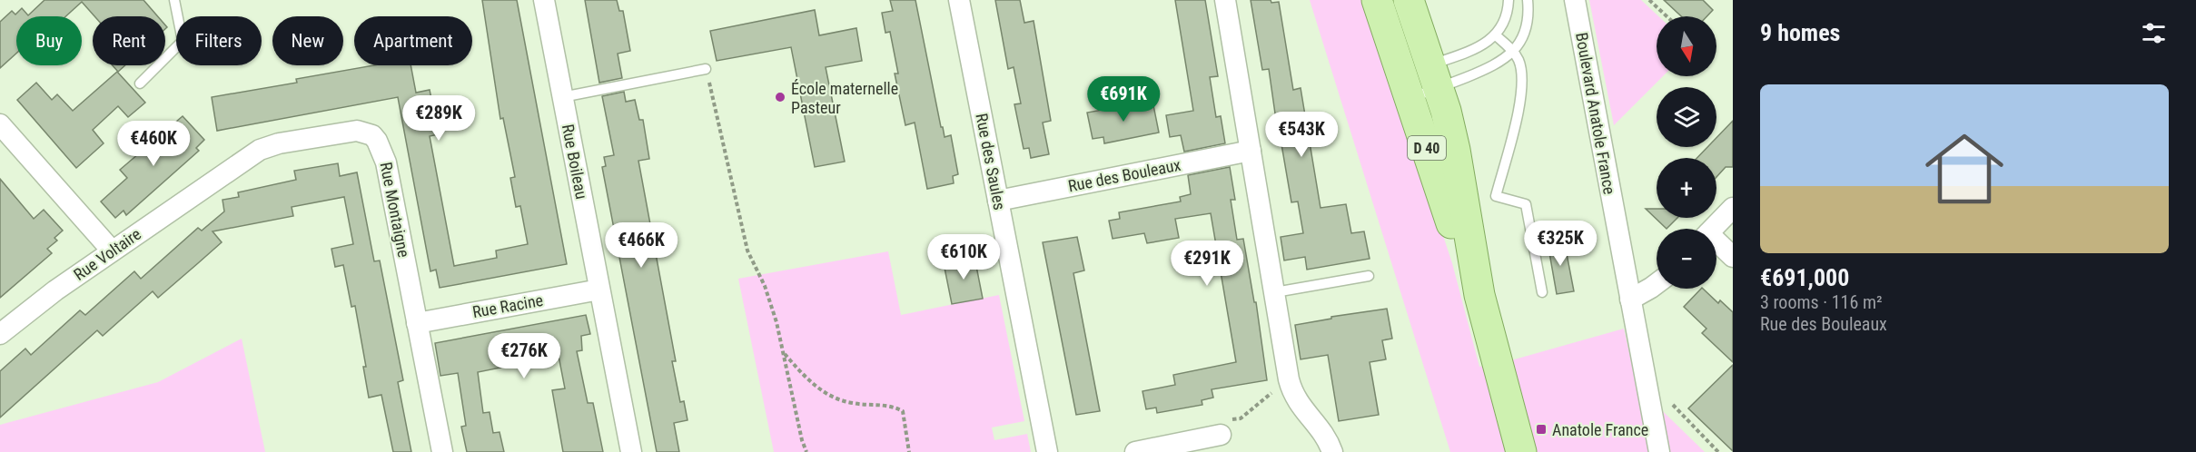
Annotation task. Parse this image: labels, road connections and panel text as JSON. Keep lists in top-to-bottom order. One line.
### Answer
{"streets":{"main road":["D 40"],"street":["Boulevard Anatole France","Rue Boileau","Rue des Saules","Rue des Bouleaux","Rue Montaigne","Rue Voltaire","Rue Racine"]},"crossings":[["Rue Boileau","Rue Racine"],["Rue des Saules","Rue des Bouleaux"],["Rue Montaigne","Rue Voltaire"],["Rue Montaigne","Rue Racine"]],"places":{"other":["École maternelle Pasteur"],"transit":["Anatole France"]},"north":"bottom","page":{"heading":"9 homes","map_buttons":["+","−"],"chip":["Buy","Rent","Filters","New","Apartment"],"list":[{"name":"€691,000","note":"3 rooms · 116 m² · Rue des Bouleaux"}],"price":["€691K","€289K","€543K","€460K","€325K","€466K","€610K","€291K","€276K"]}}
